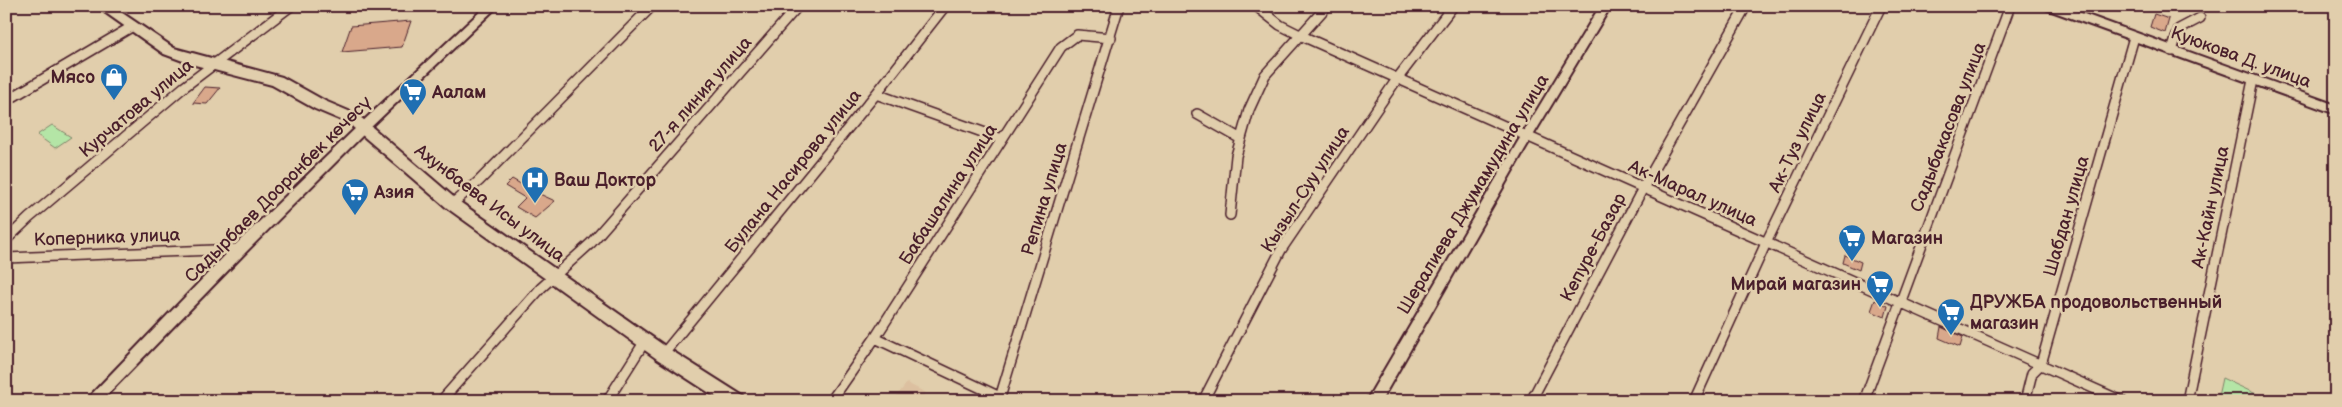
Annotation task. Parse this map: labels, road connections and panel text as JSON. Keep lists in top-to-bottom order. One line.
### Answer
{"streets":{"main road":["Ахунбаева Исы улица"],"street":["Куюкова Д. улица","27-я линия улица","Курчатова улица","Садыбакасова улица","Ак-Туз улица","Булана Насирова улица","Садырбаев Дооронбек көчөсү","Кызыл-Суу улица","Ак-Марал улица","Бабашалина улица","Шералиева Джумамудина улица","Репина улица","Ак-Кайн улица","Шабдан улица","Коперника улица","Кепуре-Базар"]},"crossings":[["Куюкова Д. улица","Ак-Кайн улица"],["Куюкова Д. улица","Шабдан улица"],["27-я линия улица","Ахунбаева Исы улица"],["Курчатова улица","Ахунбаева Исы улица"],["Садыбакасова улица","Ак-Марал улица"],["Ак-Туз улица","Ак-Марал улица"],["Булана Насирова улица","Ахунбаева Исы улица"],["Садырбаев Дооронбек көчөсү","Ахунбаева Исы улица"],["Садырбаев Дооронбек көчөсү","Коперника улица"],["Кызыл-Суу улица","Ак-Марал улица"],["Ак-Марал улица","Шералиева Джумамудина улица"],["Ак-Марал улица","Шабдан улица"],["Ак-Марал улица","Кепуре-Базар"],["Бабашалина улица","Репина улица"]],"places":{"shop":["Мясо"],"supermarket":["Аалам","Азия","Магазин","Мирай магазин","ДРУЖБА продовольственный магазин"],"hospital":["Ваш Доктор"]}}
